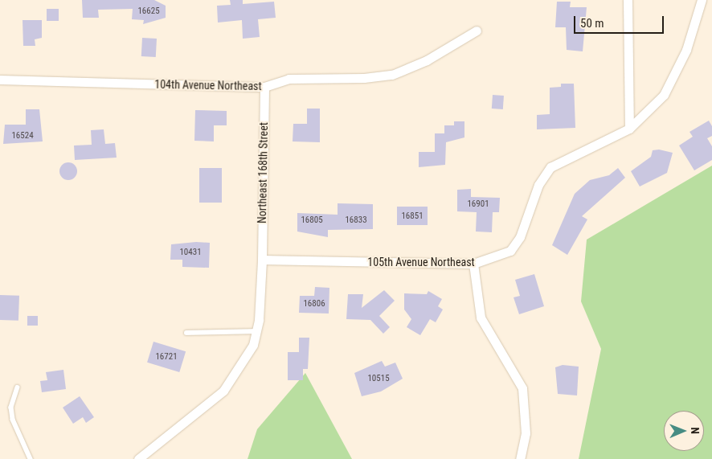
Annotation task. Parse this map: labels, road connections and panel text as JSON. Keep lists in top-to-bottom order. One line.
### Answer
{"streets":{"street":["104th Avenue Northeast","Northeast 168th Street","105th Avenue Northeast"]},"crossings":[["104th Avenue Northeast","Northeast 168th Street"],["Northeast 168th Street","105th Avenue Northeast"]],"house_numbers":["16625","16524","16901","16851","16805","16833","10431","16806","16721","10515"],"scale_bar":"50 m","north":"right"}
